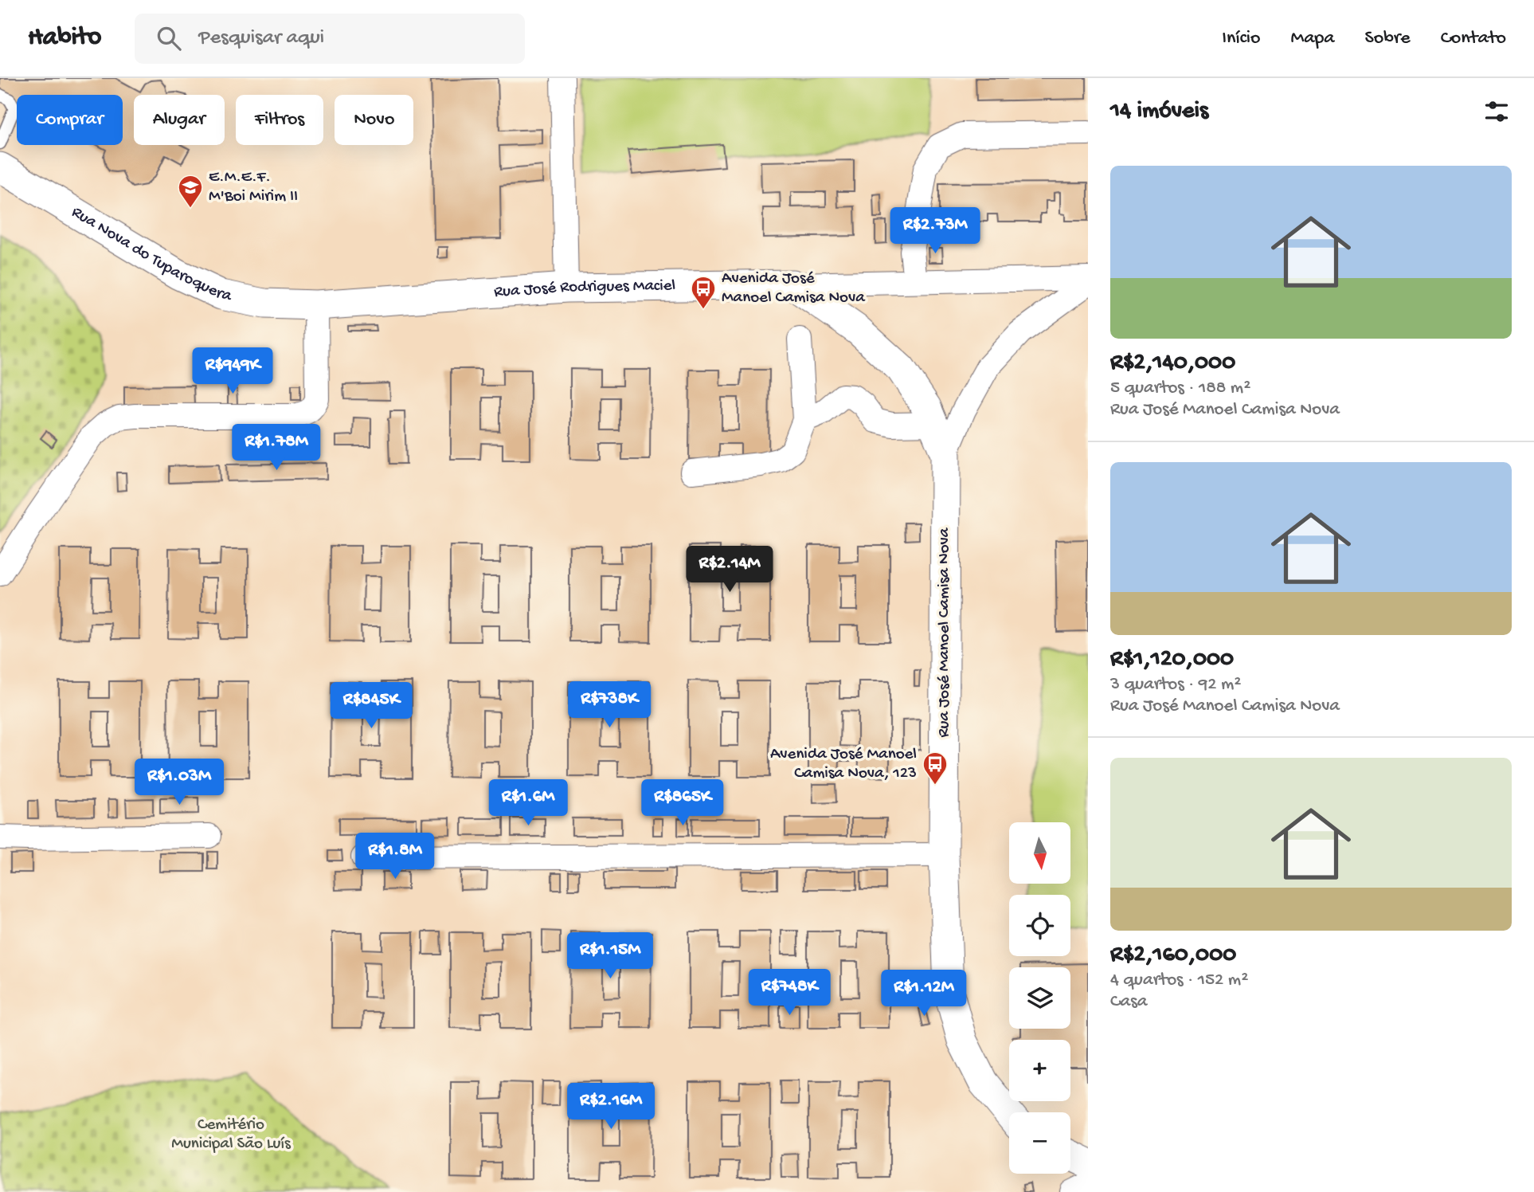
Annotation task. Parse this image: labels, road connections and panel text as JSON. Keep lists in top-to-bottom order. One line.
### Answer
{"streets":{"street":["Rua Nova do Tuparoquera","Rua José Rodrigues Maciel","Rua José Manoel Camisa Nova"]},"crossings":[["Rua Nova do Tuparoquera","Rua José Rodrigues Maciel"],["Rua José Rodrigues Maciel","Rua José Manoel Camisa Nova"]],"parks":["Cemitério Municipal São Luís"],"places":{"school or university":["E.M.E.F. M'Boi Mirim II"],"bus stop":["Avenida José Manoel Camisa Nova","Avenida José Manoel Camisa Nova, 123"]},"north":"bottom","page":{"header":"Habito","search":"Pesquisar aqui","nav":["Início","Mapa","Sobre","Contato"],"heading":"14 imóveis","chip":["Comprar","Alugar","Filtros","Novo"],"list":[{"name":"R$2,140,000","note":"5 quartos · 188 m² · Rua José Manoel Camisa Nova"},{"name":"R$1,120,000","note":"3 quartos · 92 m² · Rua José Manoel Camisa Nova"},{"name":"R$2,160,000","note":"4 quartos · 152 m² · Casa"}],"price":["R$2.73M","R$949K","R$1.78M","R$2.14M","R$738K","R$845K","R$1.03M","R$1.6M","R$865K","R$1.8M","R$1.15M","R$748K","R$1.12M","R$2.16M"],"map_buttons":["+","−"]}}
